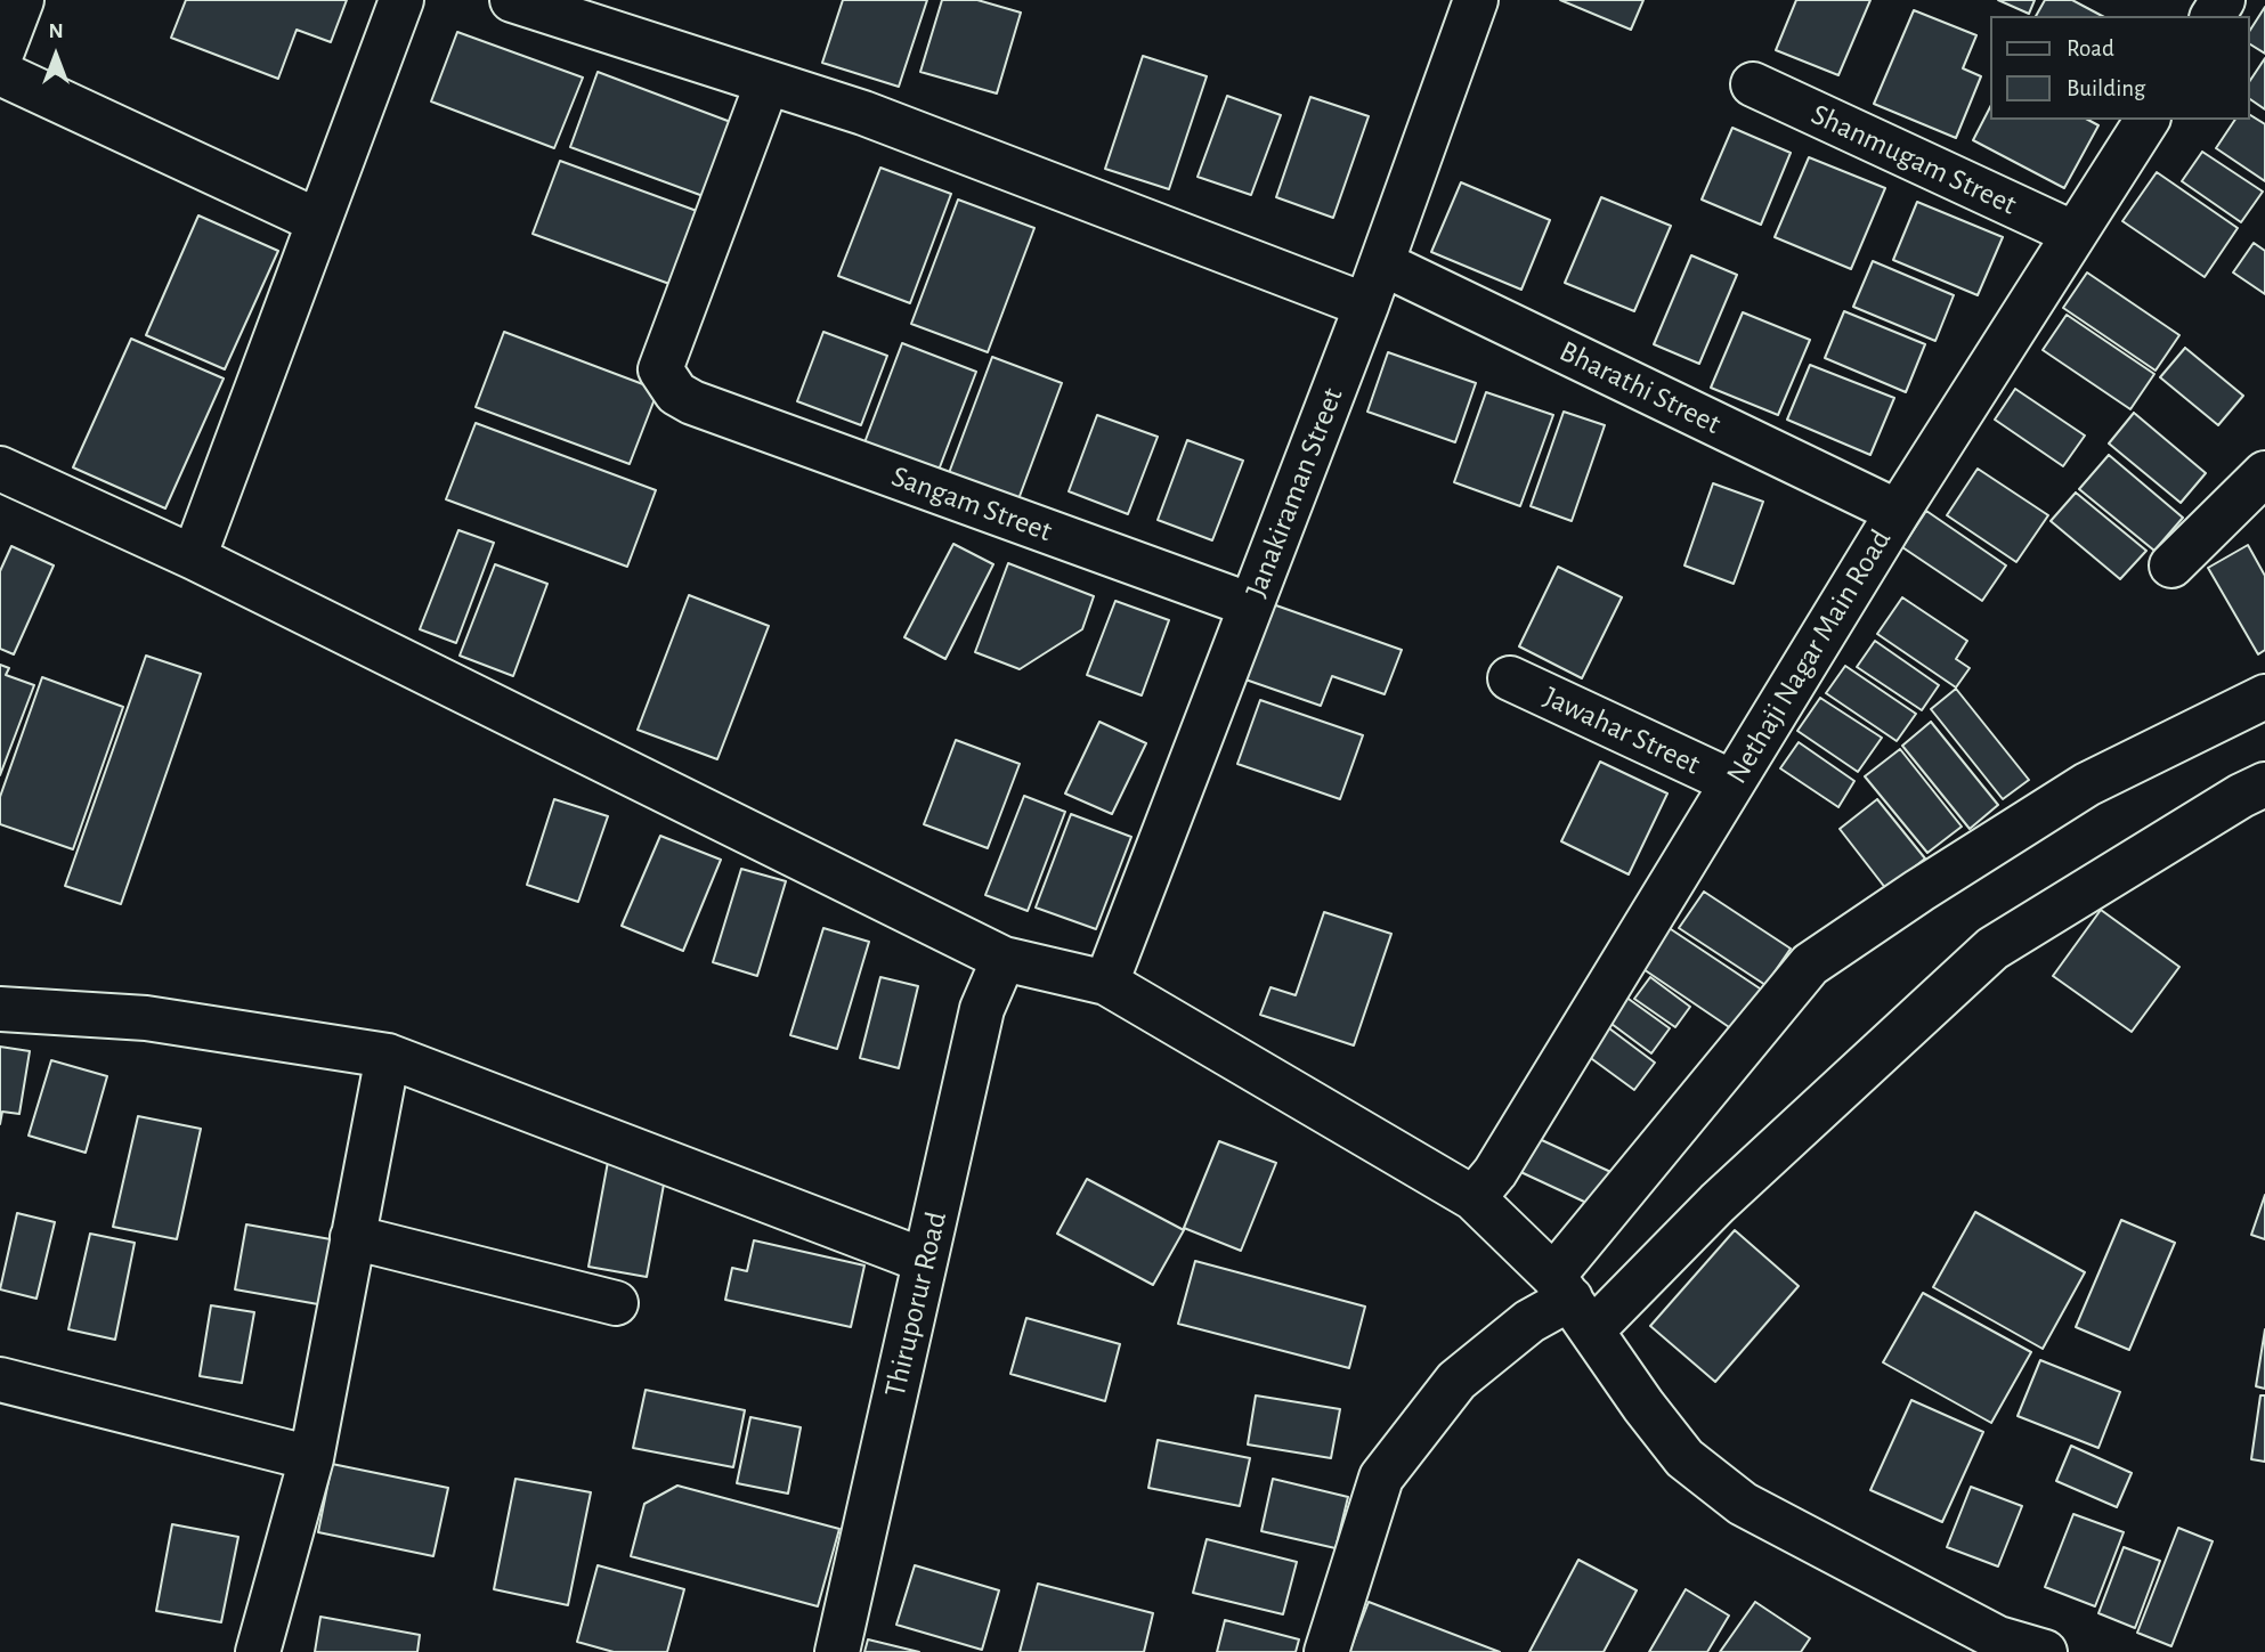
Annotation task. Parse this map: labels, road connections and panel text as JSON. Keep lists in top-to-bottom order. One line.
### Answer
{"streets":{"street":["Shanmugam Street","Bharathi Street","Janakiraman Street","Sangam Street","Nethaji Nagar Main Road","Jawahar Street","Thiruporur Road"]},"crossings":[["Shanmugam Street","Nethaji Nagar Main Road"],["Bharathi Street","Janakiraman Street"],["Bharathi Street","Nethaji Nagar Main Road"],["Janakiraman Street","Sangam Street"],["Nethaji Nagar Main Road","Jawahar Street"]],"legend":["Road","Building"],"north":"top"}
